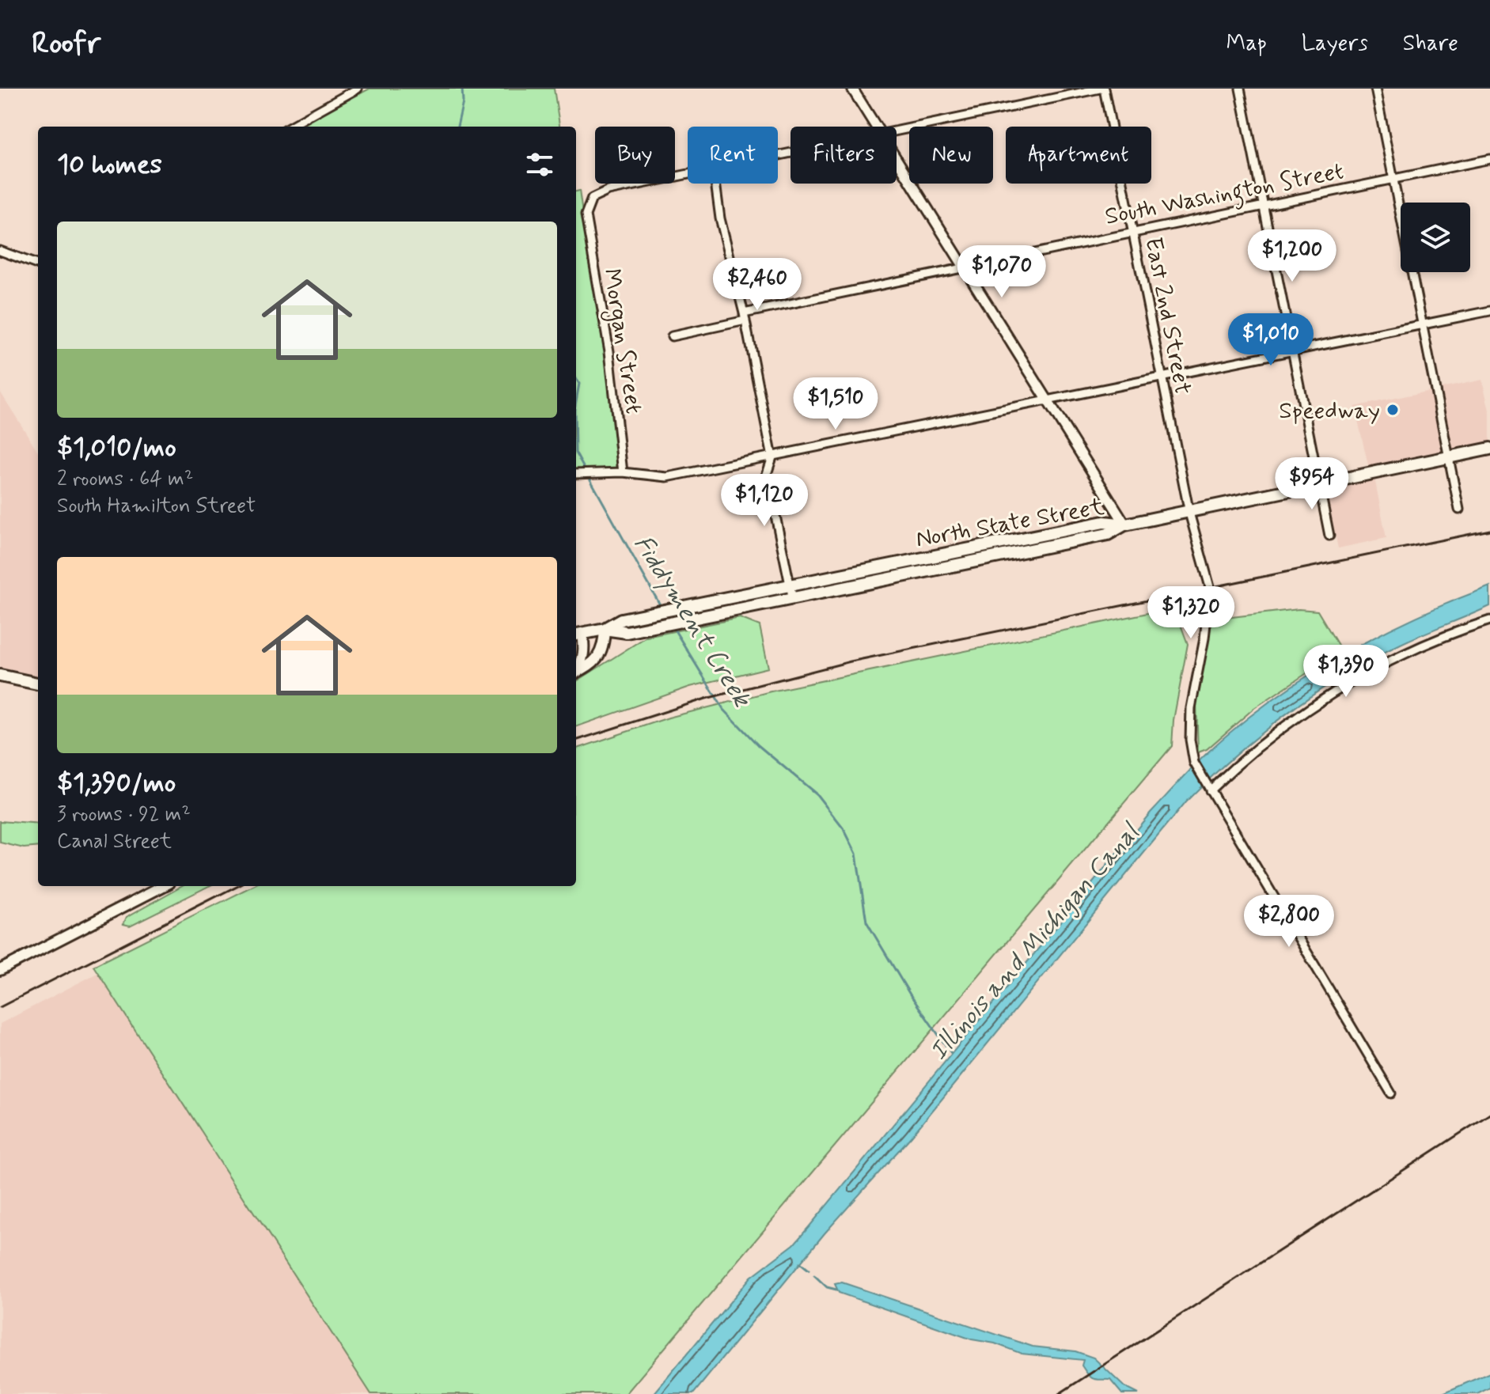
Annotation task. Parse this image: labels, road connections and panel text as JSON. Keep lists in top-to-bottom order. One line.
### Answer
{"streets":{"main road":["North State Street"],"street":["South Washington Street","East 2nd Street","Morgan Street"]},"crossings":[["South Washington Street","East 2nd Street"]],"water":["Fiddyment Creek","Illinois and Michigan Canal"],"places":["Speedway"],"page":{"header":"Roofr","nav":["Map","Layers","Share"],"chip":["Buy","Rent","Filters","New","Apartment"],"heading":"10 homes","list":[{"name":"$1,010/mo","note":"2 rooms · 64 m² · South Hamilton Street"},{"name":"$1,390/mo","note":"3 rooms · 92 m² · Canal Street"}],"price":["$1,200","$1,070","$2,460","$1,010","$1,510","$954","$1,120","$1,320","$1,390","$2,800"]}}
